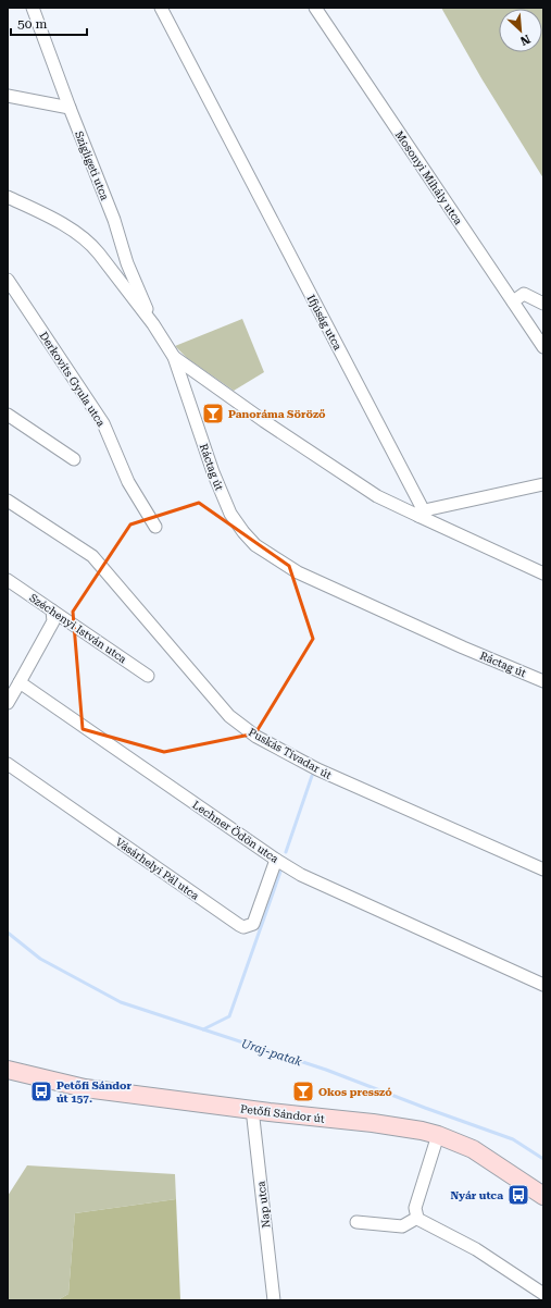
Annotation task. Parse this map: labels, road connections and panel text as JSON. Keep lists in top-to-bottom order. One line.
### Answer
{"streets":{"street":["Szigligeti utca","Mosonyi Mihály utca","Ifjúság utca","Derkovits Gyula utca","Ráctag út","Széchenyi István utca","Puskás Tivadar út","Lechner Ödön utca","Vásárhelyi Pál utca","Petőfi Sándor út","Nap utca"]},"crossings":[["Lechner Ödön utca","Vásárhelyi Pál utca"],["Petőfi Sándor út","Nap utca"]],"water":["Uraj-patak"],"places":{"bar":["Panoráma Söröző","Okos presszó"],"bus stop":["Petőfi Sándor út 157.","Nyár utca"]},"scale_bar":"50 m","north":"bottom right"}
